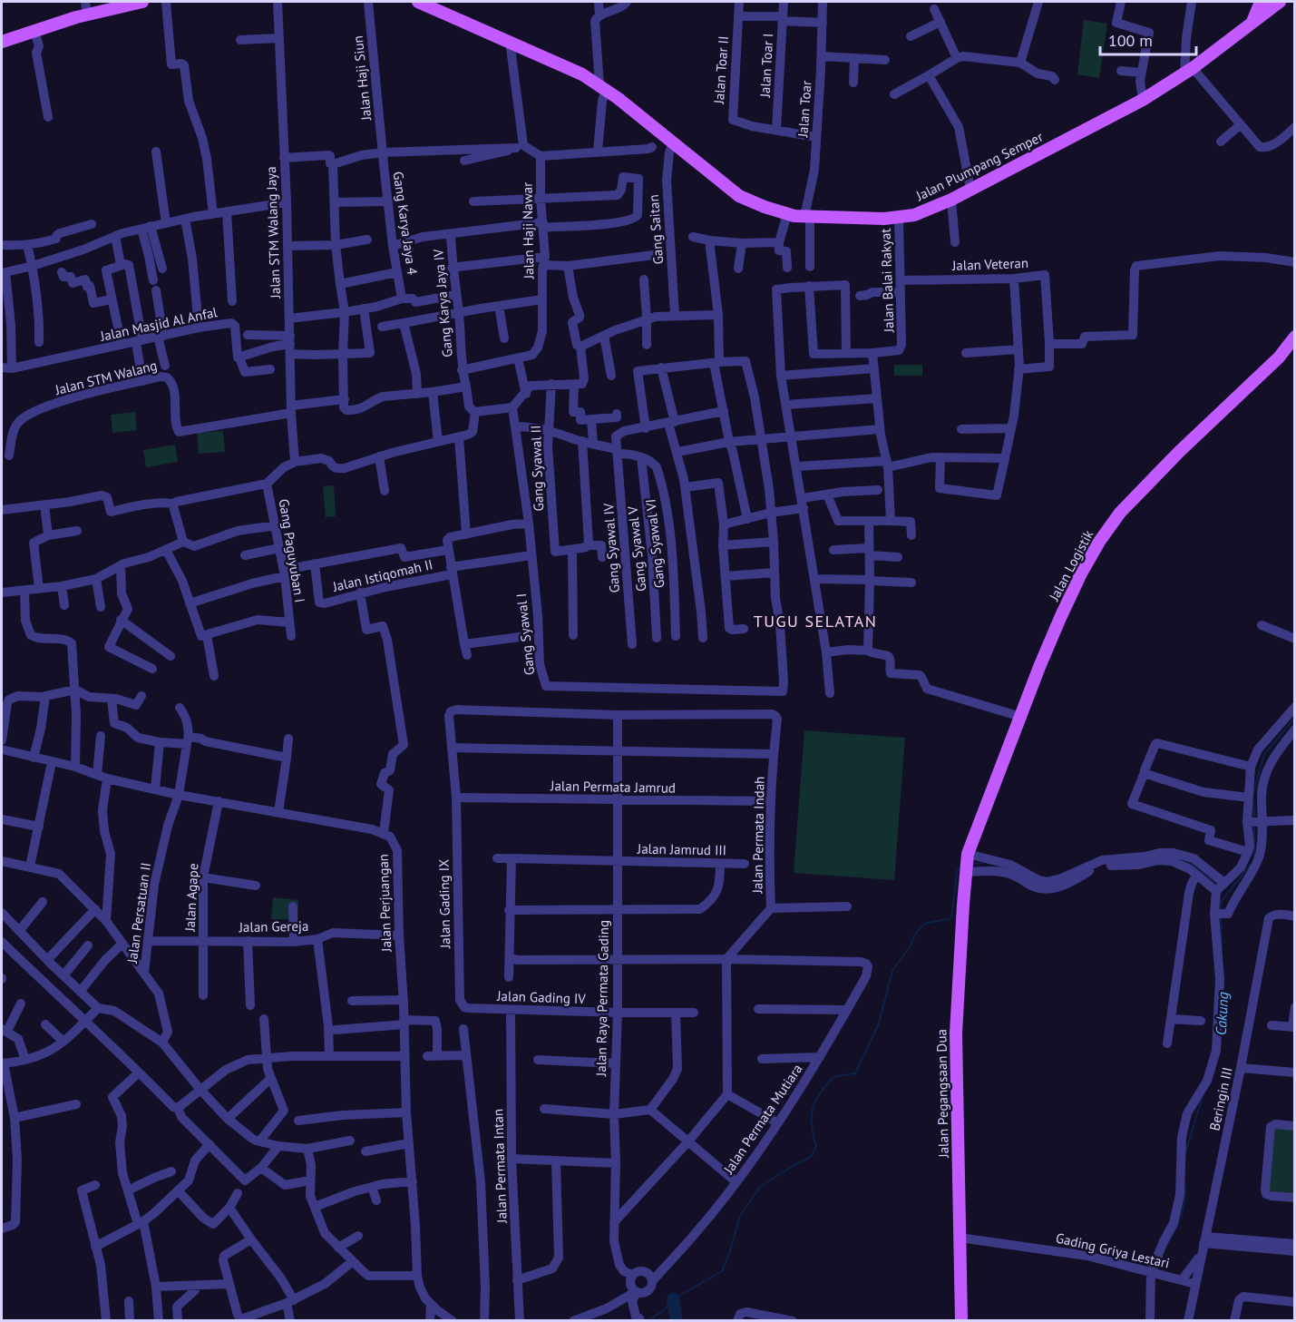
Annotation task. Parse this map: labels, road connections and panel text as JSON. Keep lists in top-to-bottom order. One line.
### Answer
{"streets":{"main road":["Jalan Plumpang Semper","Jalan Logistik","Jalan Pegangsaan Dua"],"street":["Jalan Toar I","Jalan Toar II","Jalan Haji Siun","Jalan Toar","Gang Karya Jaya 4","Gang Saitan","Jalan Haji Nawar","Jalan STM Walang Jaya","Jalan Veteran","Jalan Balai Rakyat","Gang Karya Jaya IV","Jalan Masjid Al Anfal","Jalan STM Walang","Gang Syawal II","Gang Syawal VI","Gang Syawal IV","Gang Syawal V","Gang Paguyuban I","Jalan Istiqomah II","Gang Syawal I","Jalan Permata Jamrud","Jalan Permata Indah","Jalan Jamrud III","Jalan Agape","Jalan Perjuangan","Jalan Gading IX","Jalan Persatuan II","Jalan Gereja","Jalan Gading IV","Jalan Raya Permata Gading","Beringin III","Jalan Permata Mutiara","Jalan Permata Intan","Gading Griya Lestari"]},"crossings":[["Jalan Toar I","Jalan Toar II"],["Jalan Toar II","Jalan Toar"],["Jalan Haji Siun","Gang Karya Jaya 4"],["Jalan Toar","Jalan Plumpang Semper"],["Jalan Plumpang Semper","Gang Saitan"],["Jalan Plumpang Semper","Jalan Balai Rakyat"],["Jalan Haji Nawar","Gang Karya Jaya IV"],["Jalan STM Walang Jaya","Jalan STM Walang"],["Jalan Veteran","Jalan Balai Rakyat"],["Gang Syawal VI","Gang Syawal V"],["Jalan Logistik","Jalan Pegangsaan Dua"],["Jalan Istiqomah II","Gang Syawal I"],["Jalan Permata Jamrud","Jalan Permata Indah"],["Jalan Permata Jamrud","Jalan Gading IX"],["Jalan Permata Jamrud","Jalan Raya Permata Gading"],["Jalan Permata Indah","Jalan Permata Mutiara"],["Jalan Jamrud III","Jalan Raya Permata Gading"],["Jalan Agape","Jalan Gereja"],["Jalan Perjuangan","Jalan Gereja"],["Jalan Gading IX","Jalan Gading IV"],["Jalan Gading IX","Jalan Raya Permata Gading"],["Jalan Persatuan II","Jalan Gereja"],["Jalan Gading IV","Jalan Raya Permata Gading"],["Jalan Gading IV","Jalan Permata Intan"],["Jalan Raya Permata Gading","Jalan Permata Mutiara"],["Jalan Pegangsaan Dua","Gading Griya Lestari"],["Beringin III","Gading Griya Lestari"]],"districts":["TUGU SELATAN"],"water":["Cakung"],"scale_bar":"100 m"}
